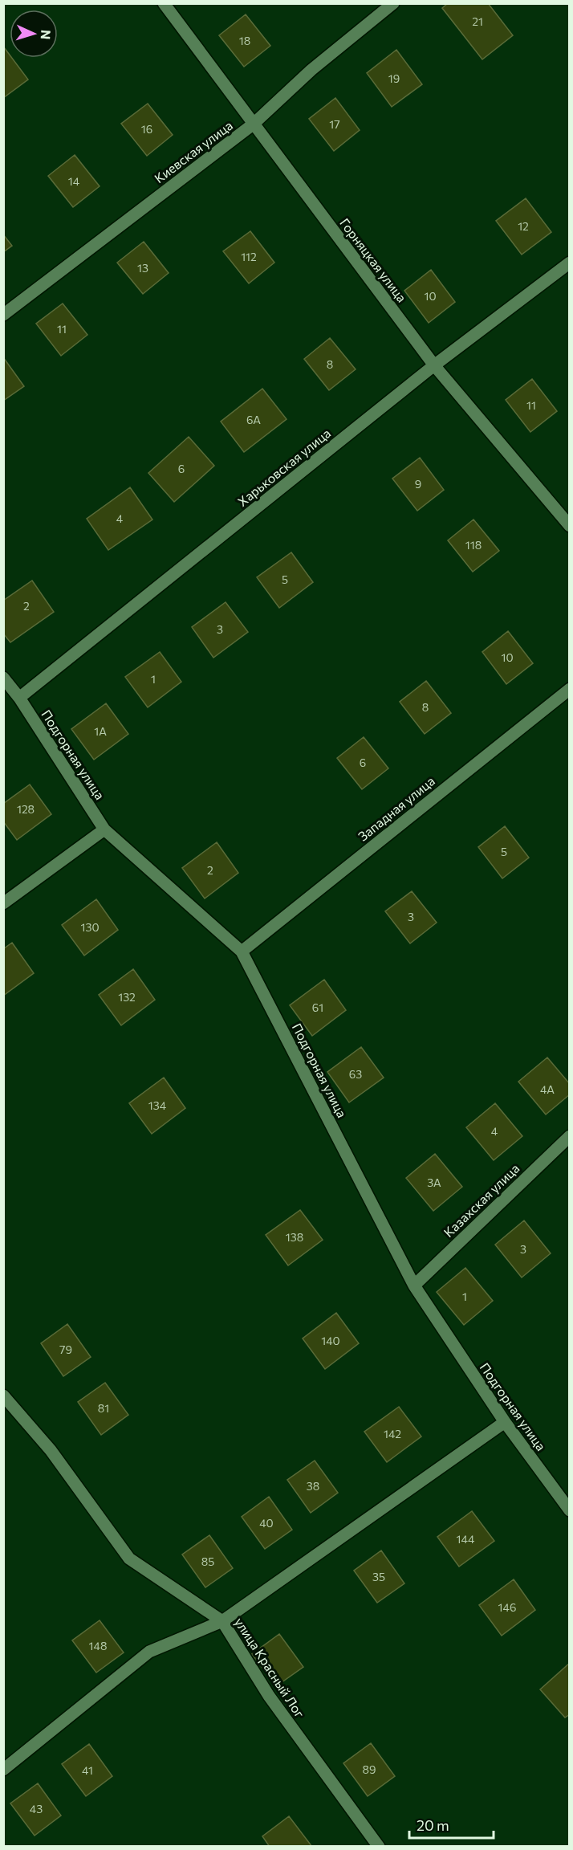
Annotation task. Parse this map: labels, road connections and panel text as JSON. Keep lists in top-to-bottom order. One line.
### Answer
{"streets":{"street":["Киевская улица","Горняцкая улица","Харьковская улица","Подгорная улица","Западная улица","Казахская улица","улица Красный Лог"]},"crossings":[["Киевская улица","Горняцкая улица"],["Горняцкая улица","Харьковская улица"],["Харьковская улица","Подгорная улица"],["Подгорная улица","Западная улица"],["Подгорная улица","Казахская улица"]],"house_numbers":["21","18","19","17","16","14","12","112","13","10","11","8","11","6А","6","9","4","118","5","2","3","10","1","8","1А","6","128","5","2","3","130","132","61","63","4А","134","4","3А","138","3","1","140","79","81","142","38","40","144","85","35","146","148","89","41","43"],"scale_bar":"20 m","north":"right"}
